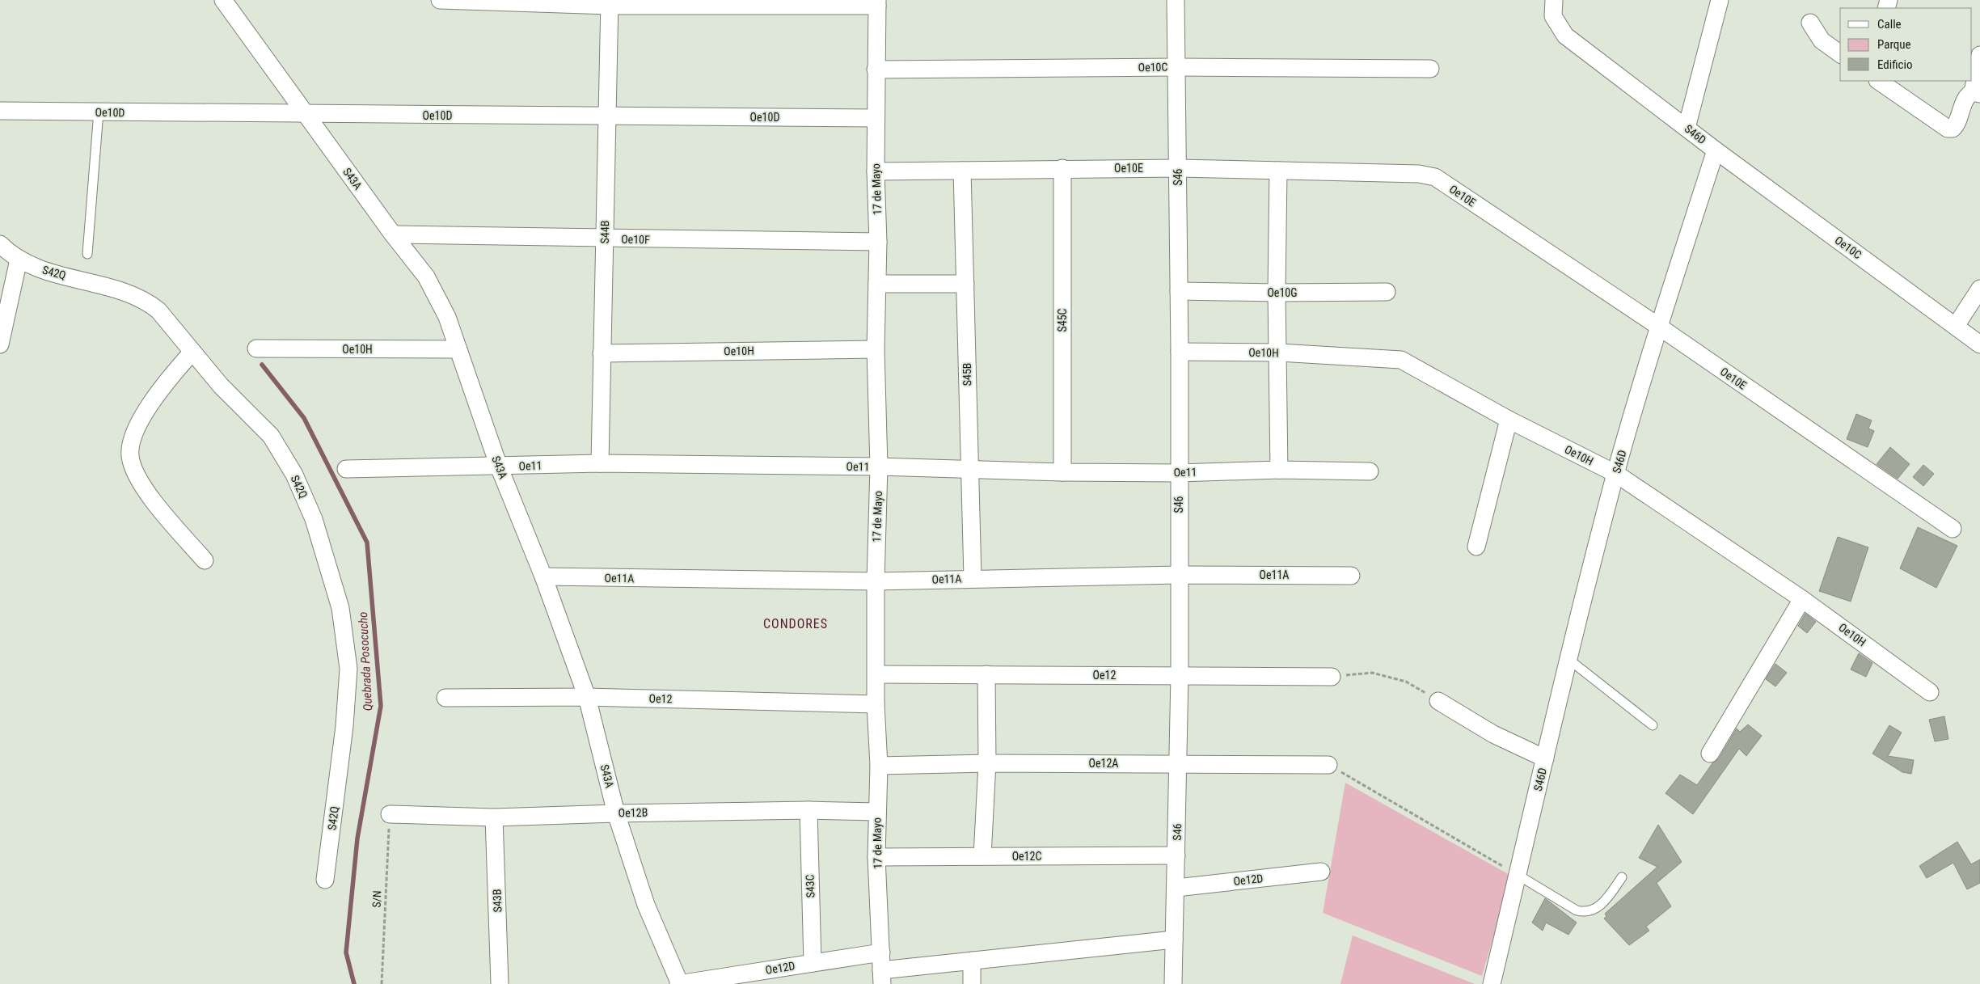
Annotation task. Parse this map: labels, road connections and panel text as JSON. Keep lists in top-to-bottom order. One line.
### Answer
{"streets":{"street":["Oe10C","Oe10D","S46D","Oe10E","S46","S43A","17 de Mayo","S44B","Oe10F","S42Q","Oe10G","S45C","Oe10H","S45B","Oe11","Oe11A","Oe12","Oe12A","Oe12B","Oe12C","Oe12D","S43C","S43B"],"path":["S/N"]},"crossings":[["Oe10C","S46D"],["Oe10C","S46"],["Oe10C","17 de Mayo"],["Oe10D","S43A"],["Oe10D","17 de Mayo"],["Oe10D","S44B"],["S46D","Oe10E"],["S46D","Oe10H"],["Oe10E","S46"],["Oe10E","17 de Mayo"],["Oe10E","S45C"],["Oe10E","S45B"],["S46","Oe10G"],["S46","Oe10H"],["S46","Oe11"],["S46","Oe11A"],["S46","Oe12"],["S46","Oe12A"],["S46","Oe12C"],["S46","Oe12D"],["S43A","Oe10F"],["S43A","Oe10H"],["S43A","Oe11"],["S43A","Oe11A"],["S43A","Oe12"],["S43A","Oe12B"],["S43A","Oe12D"],["17 de Mayo","Oe10F"],["17 de Mayo","Oe10H"],["17 de Mayo","Oe11"],["17 de Mayo","Oe11A"],["17 de Mayo","Oe12"],["17 de Mayo","Oe12A"],["17 de Mayo","Oe12B"],["17 de Mayo","Oe12C"],["17 de Mayo","Oe12D"],["S44B","Oe10F"],["S44B","Oe10H"],["S44B","Oe11"],["S45C","Oe11"],["S45B","Oe11"],["S45B","Oe11A"],["Oe12B","S43C"],["Oe12B","S/N"],["Oe12B","S43B"],["Oe12D","S43C"]],"districts":["CONDORES"],"water":["Quebrada Posocucho"],"legend":["Calle","Parque","Edificio"]}
